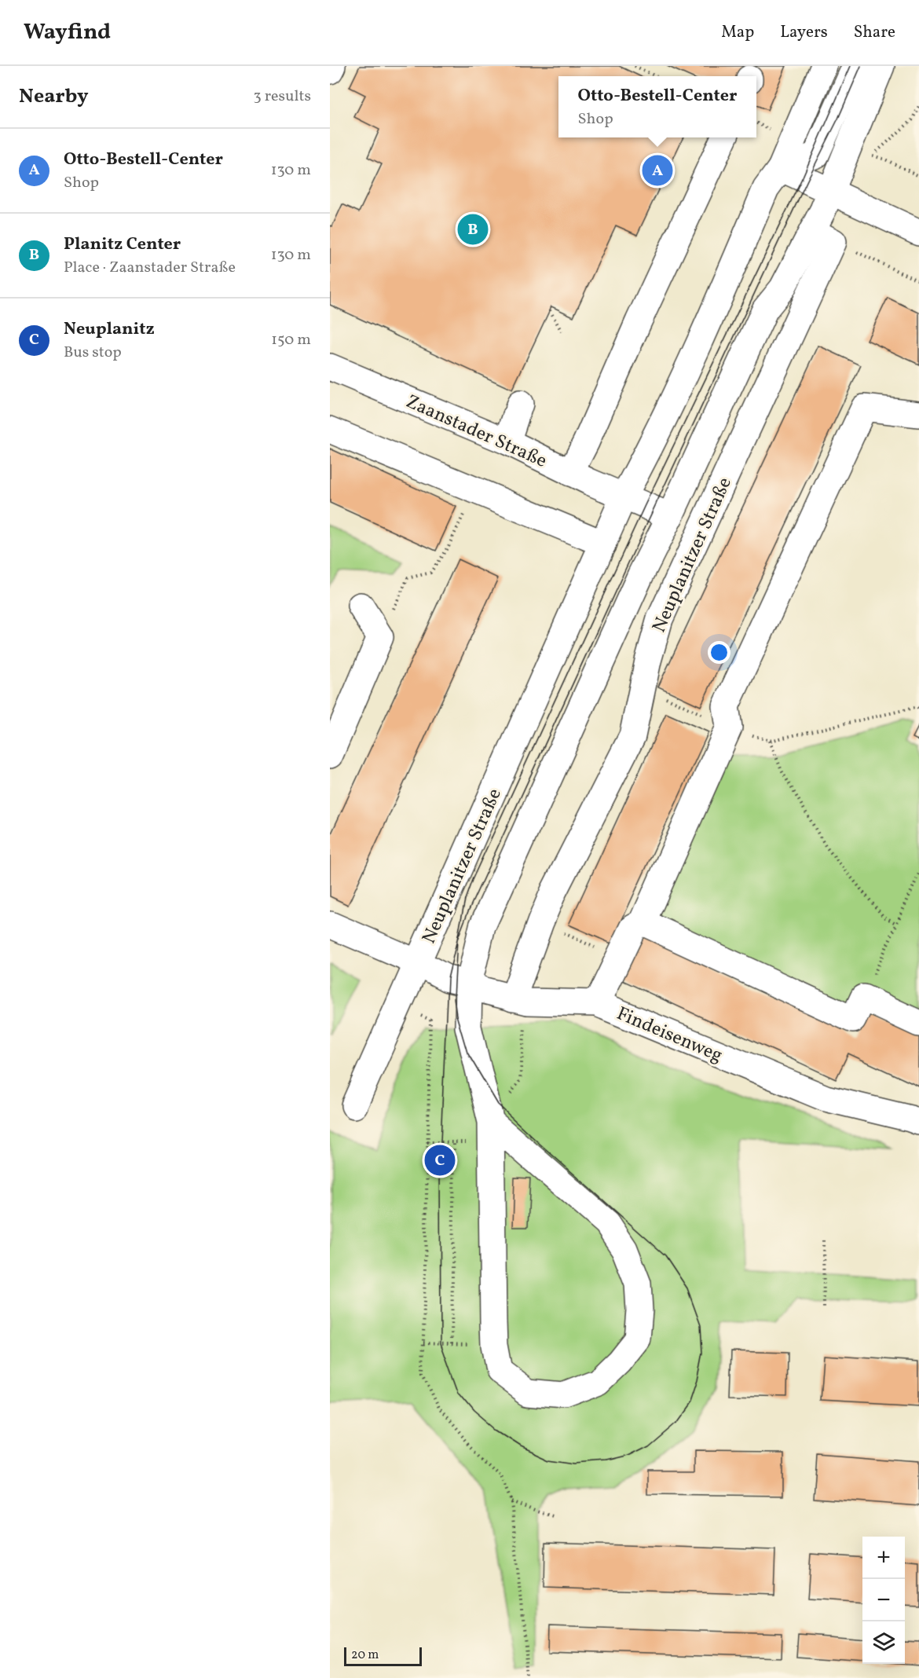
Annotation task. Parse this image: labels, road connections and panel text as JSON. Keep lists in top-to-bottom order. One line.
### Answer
{"streets":{"street":["Zaanstader Straße","Neuplanitzer Straße","Findeisenweg"]},"crossings":[["Zaanstader Straße","Neuplanitzer Straße"],["Neuplanitzer Straße","Findeisenweg"]],"scale_bar":"20 m","page":{"header":"Wayfind","nav":["Map","Layers","Share"],"heading":["Nearby","3 results"],"popup":["Otto-Bestell-Center","Shop"],"list":[{"mark":"A","name":"Otto-Bestell-Center","note":"Shop","value":"130 m"},{"mark":"B","name":"Planitz Center","note":"Place · Zaanstader Straße","value":"130 m"},{"mark":"C","name":"Neuplanitz","note":"Bus stop","value":"150 m"}],"pins":["A","B","C"],"map_buttons":["+","−"],"scale":"20 m"}}
